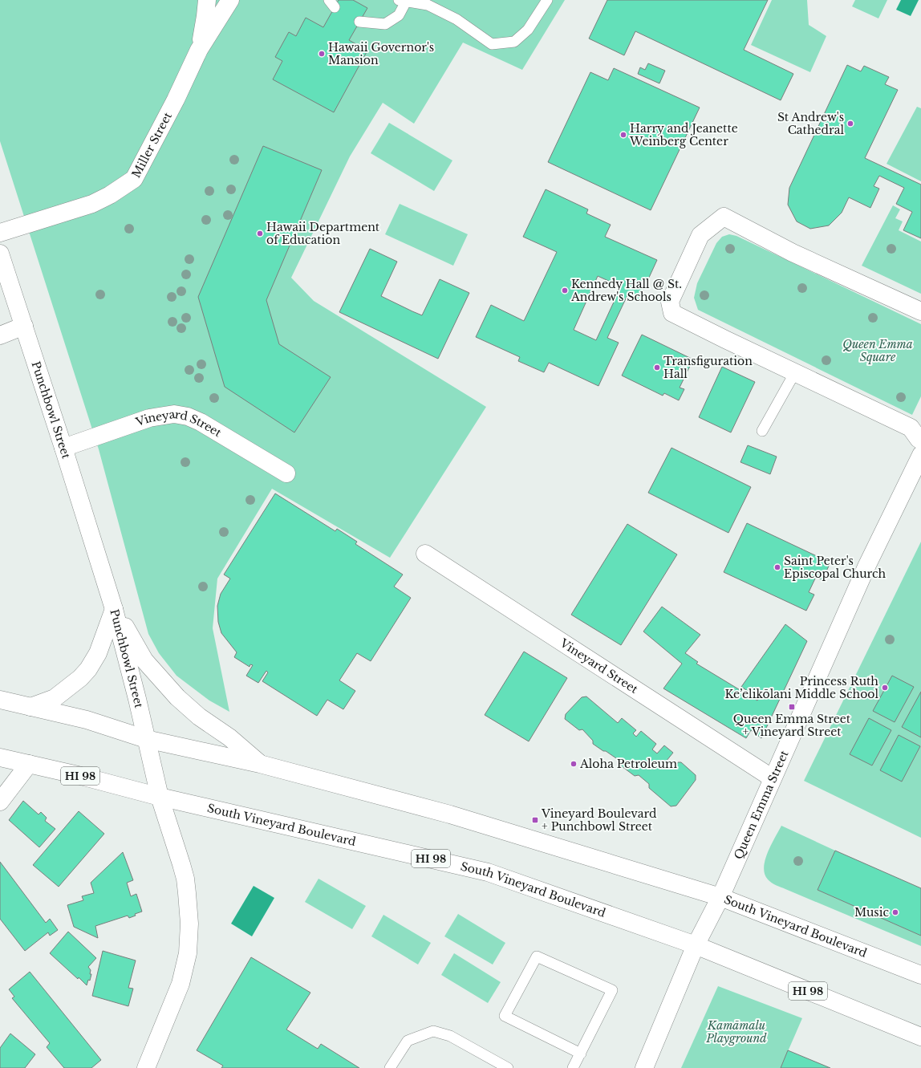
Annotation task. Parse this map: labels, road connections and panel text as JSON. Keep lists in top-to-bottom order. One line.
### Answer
{"streets":{"main road":["Miller Street","Punchbowl Street","Vineyard Street","HI 98","Queen Emma Street","South Vineyard Boulevard"]},"crossings":[["Punchbowl Street","Vineyard Street"],["Punchbowl Street","South Vineyard Boulevard"],["Vineyard Street","Queen Emma Street"],["Queen Emma Street","South Vineyard Boulevard"]],"parks":["Queen Emma Square","Kamāmalu Playground"],"places":{"other":["Hawaii Governor's Mansion","St Andrew's Cathedral","Harry and Jeanette Weinberg Center","Hawaii Department of Education","Kennedy Hall @ St. Andrew's Schools","Transfiguration Hall","Saint Peter's Episcopal Church","Princess Ruth Ke’elikōlani Middle School","Aloha Petroleum","Music"],"transit":["Queen Emma Street + Vineyard Street","Vineyard Boulevard + Punchbowl Street"]}}
